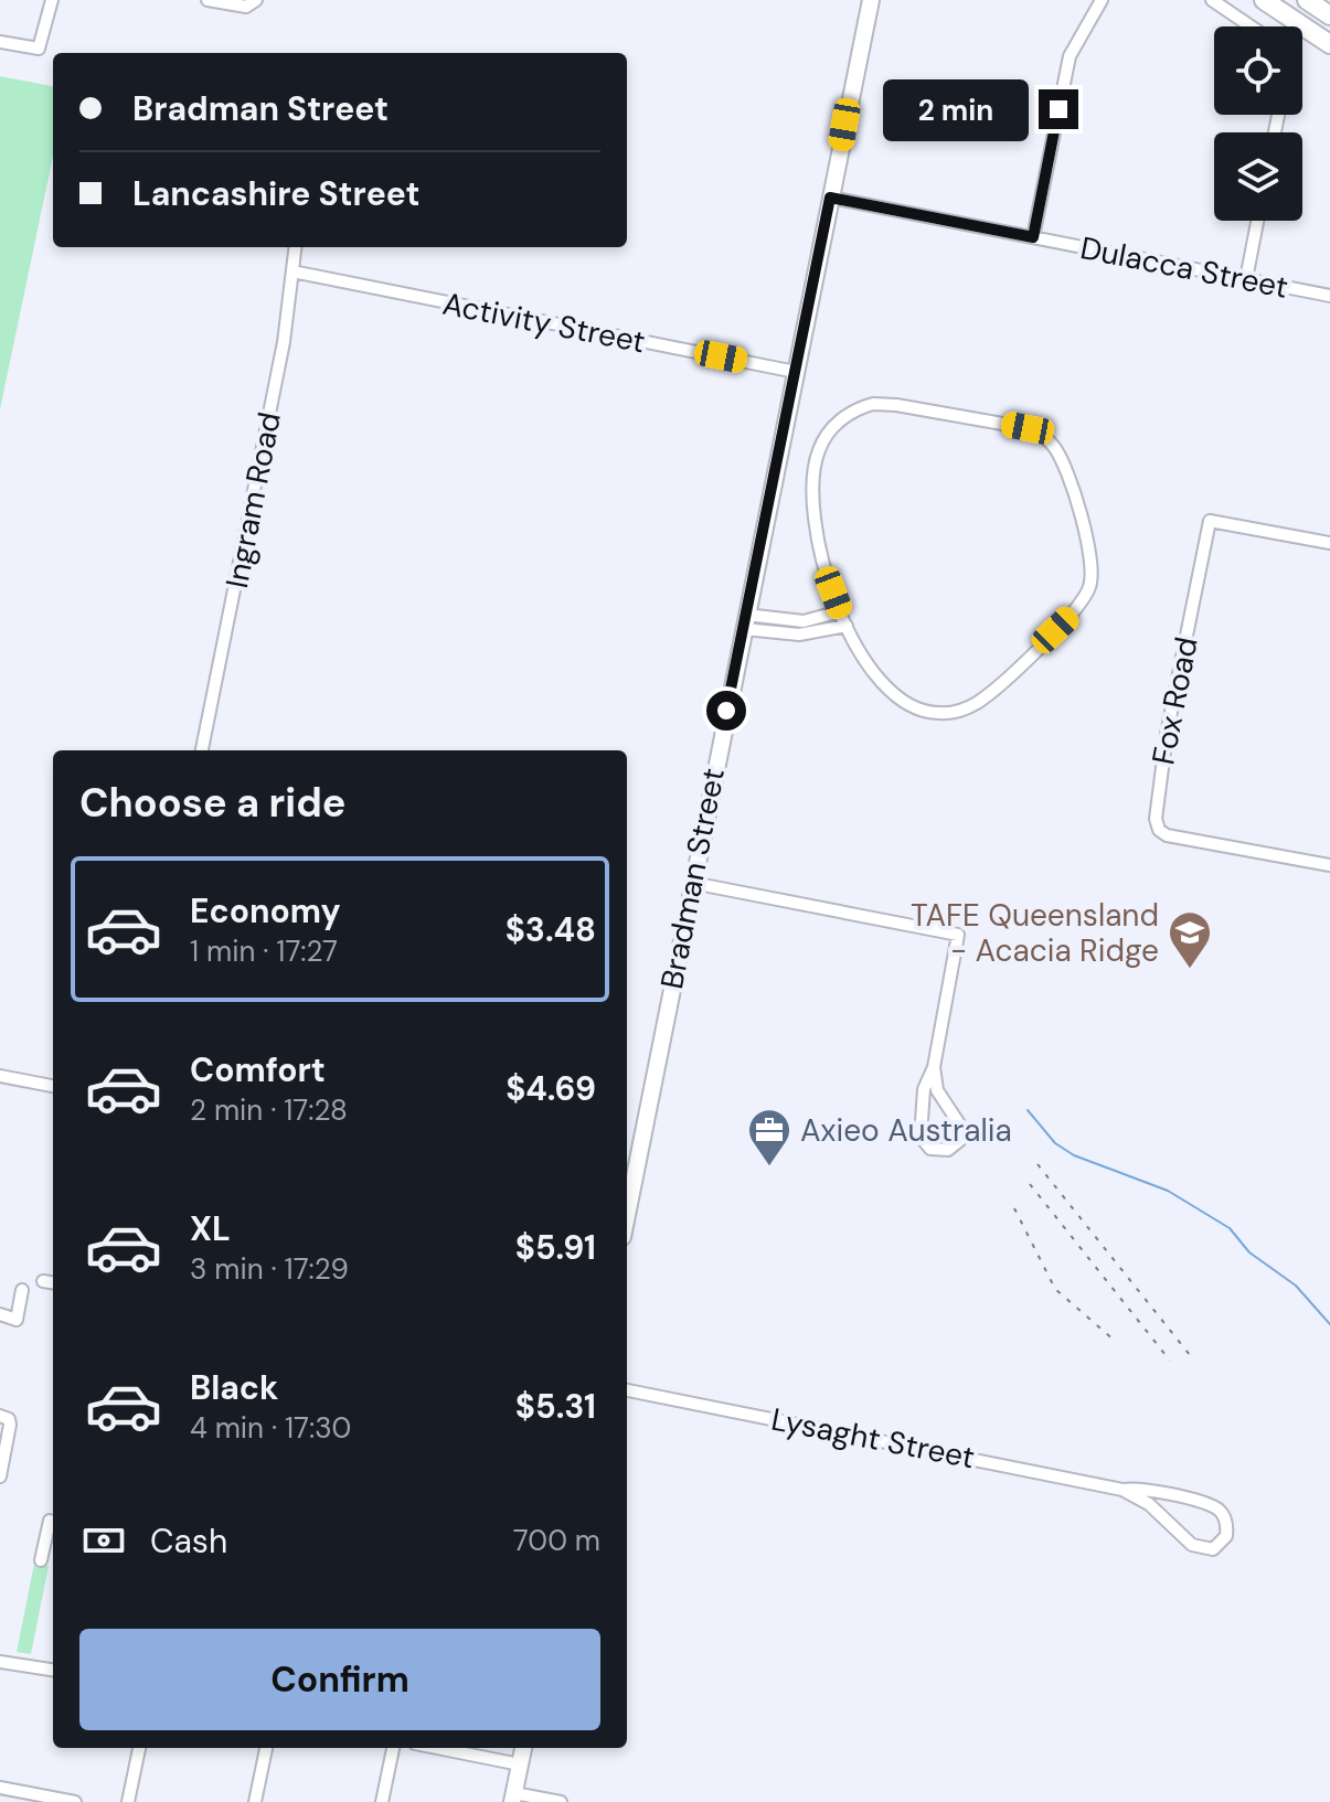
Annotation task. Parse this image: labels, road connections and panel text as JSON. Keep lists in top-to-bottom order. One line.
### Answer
{"streets":{"main road":["Bradman Street"],"street":["Dulacca Street","Activity Street","Ingram Road","Fox Road","Lysaght Street"]},"crossings":[["Dulacca Street","Bradman Street"],["Activity Street","Ingram Road"],["Activity Street","Bradman Street"]],"places":{"school or university":["TAFE Queensland - Acacia Ridge"],"office":["Axieo Australia"]},"page":{"banner":["Bradman Street","Lancashire Street"],"bubble":"2 min","heading":"Choose a ride","list":[{"name":"Economy","note":"1 min · 17:27","value":"$3.48"},{"name":"Comfort","note":"2 min · 17:28","value":"$4.69"},{"name":"XL","note":"3 min · 17:29","value":"$5.91"},{"name":"Black","note":"4 min · 17:30","value":"$5.31"}],"pay":["Cash","700 m"],"buttons":"Confirm"}}
